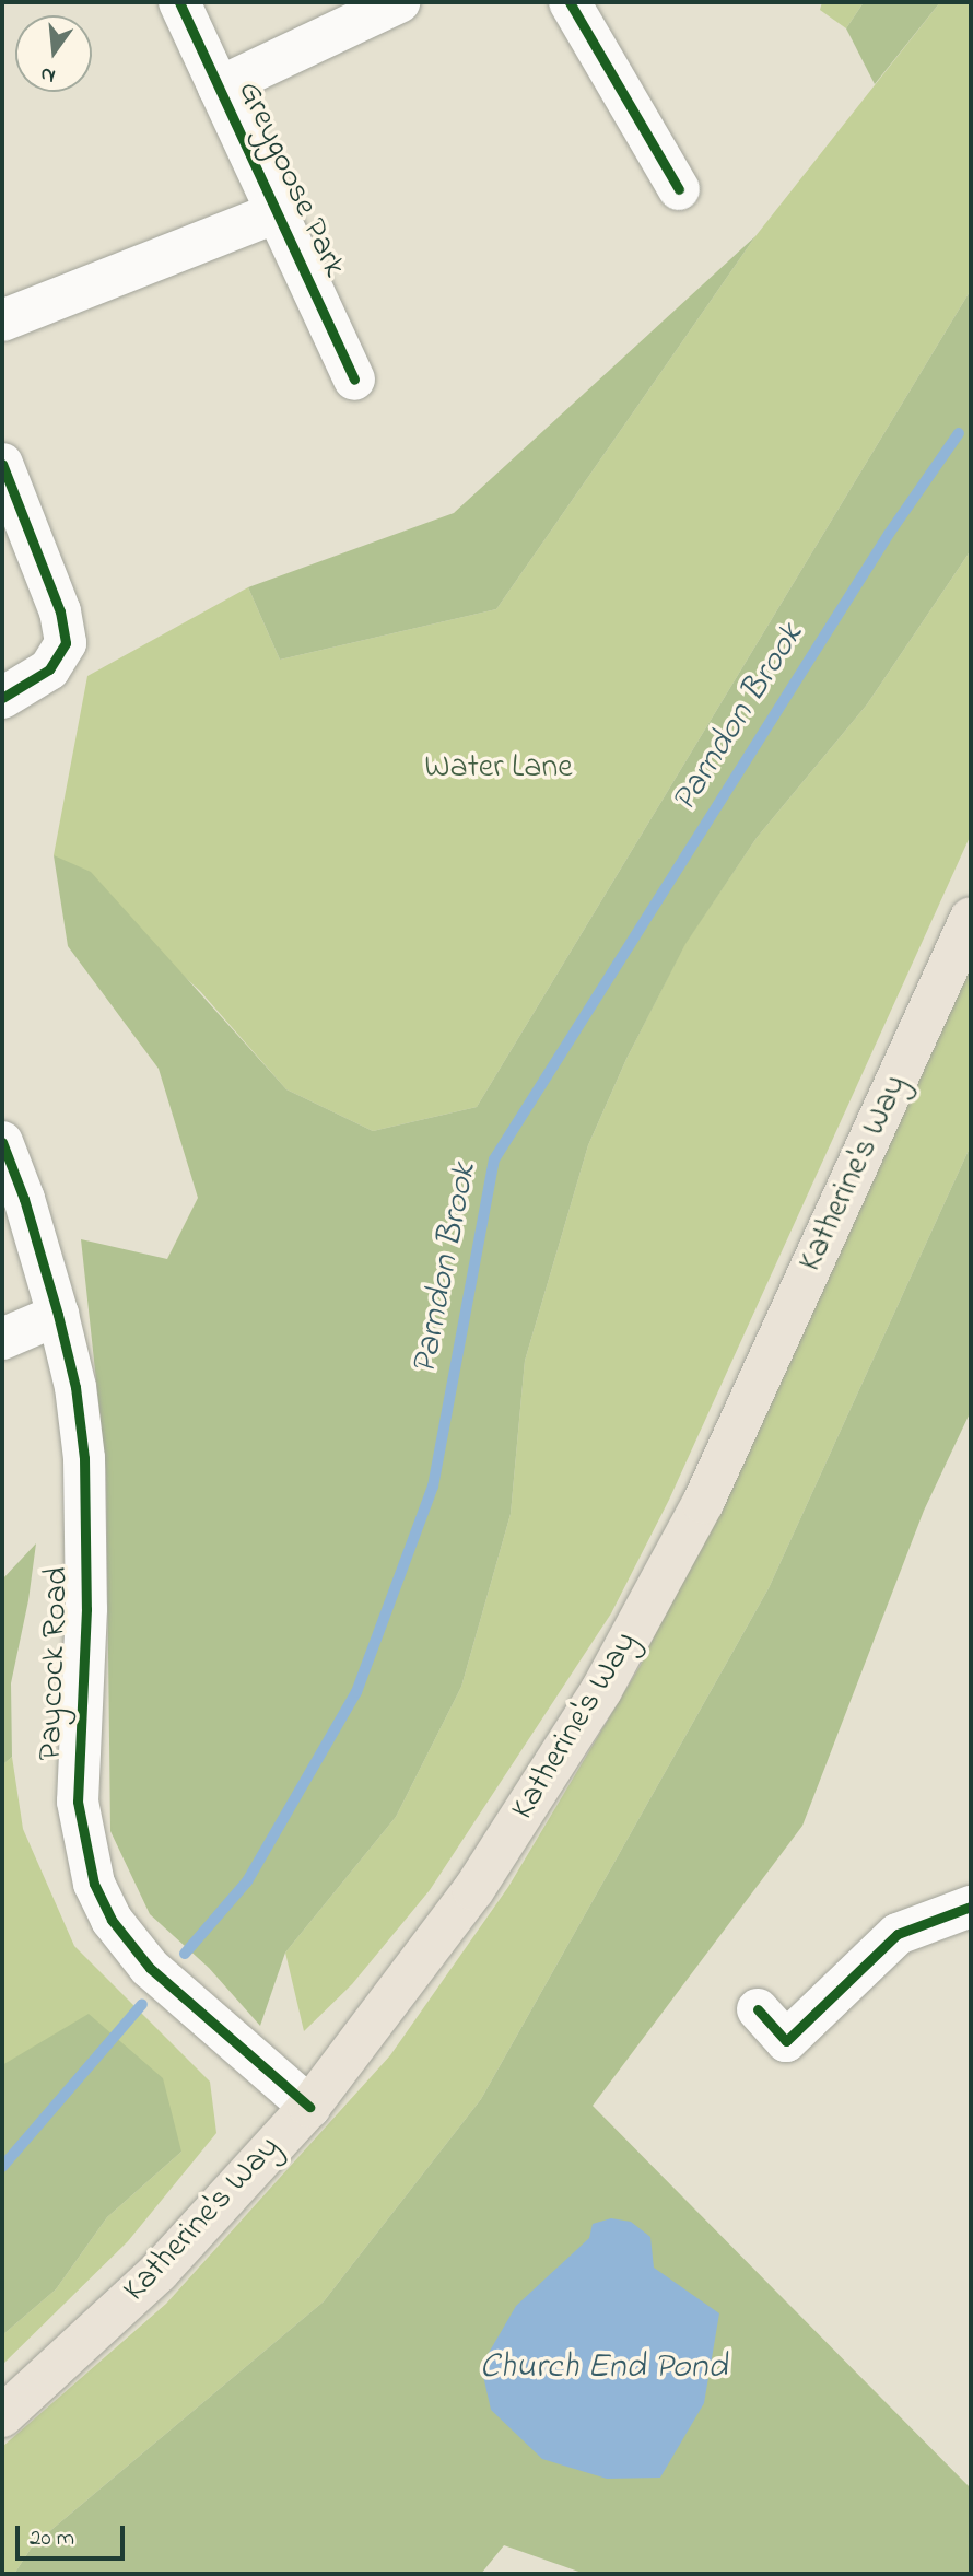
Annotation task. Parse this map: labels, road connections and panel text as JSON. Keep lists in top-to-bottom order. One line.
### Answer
{"streets":{"main road":["Katherine's Way"],"street":["Greygoose Park","Paycock Road"]},"crossings":[["Katherine's Way","Paycock Road"]],"water":["Parndon Brook","Church End Pond"],"parks":["Water Lane"],"scale_bar":"20 m","north":"bottom"}
